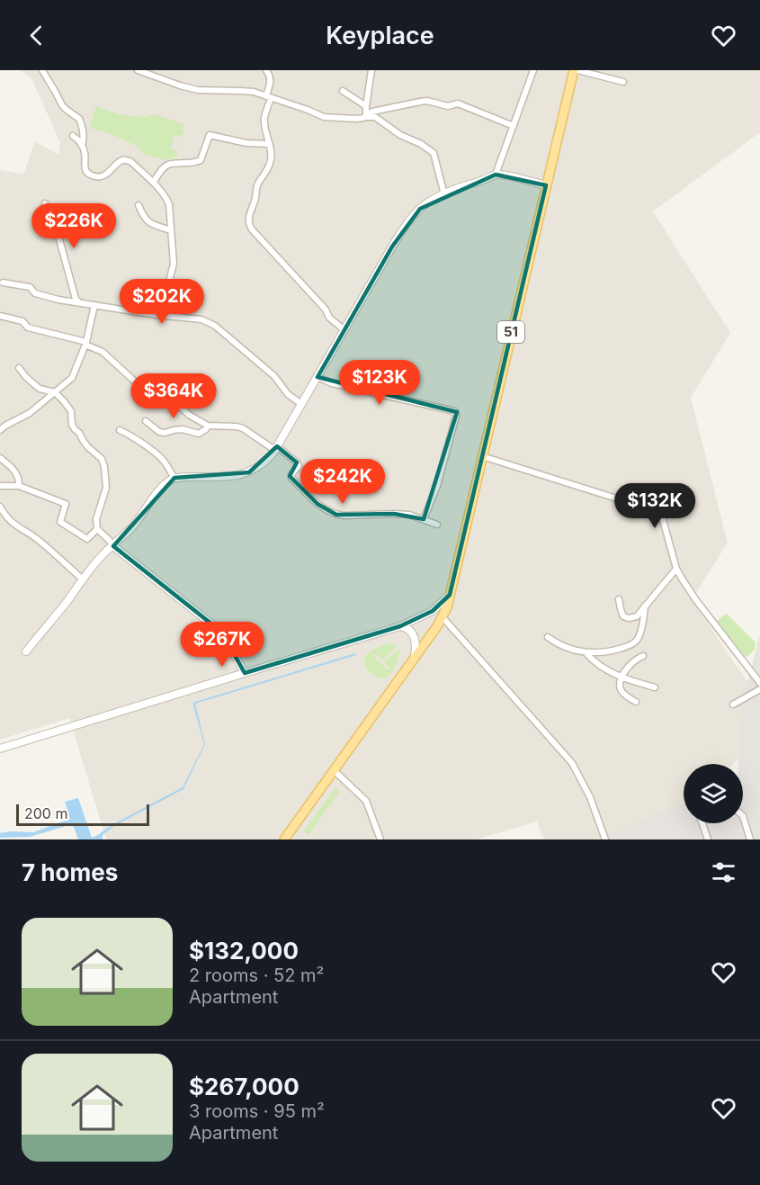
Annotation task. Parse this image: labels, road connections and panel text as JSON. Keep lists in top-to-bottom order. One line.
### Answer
{"streets":{"main road":["51"]},"scale_bar":"200 m","page":{"header":"Keyplace","price":["$226K","$202K","$123K","$364K","$242K","$132K","$267K"],"scale":"200 m","heading":"7 homes","list":[{"name":"$132,000","note":"2 rooms · 52 m² · Apartment"},{"name":"$267,000","note":"3 rooms · 95 m² · Apartment"}]}}
